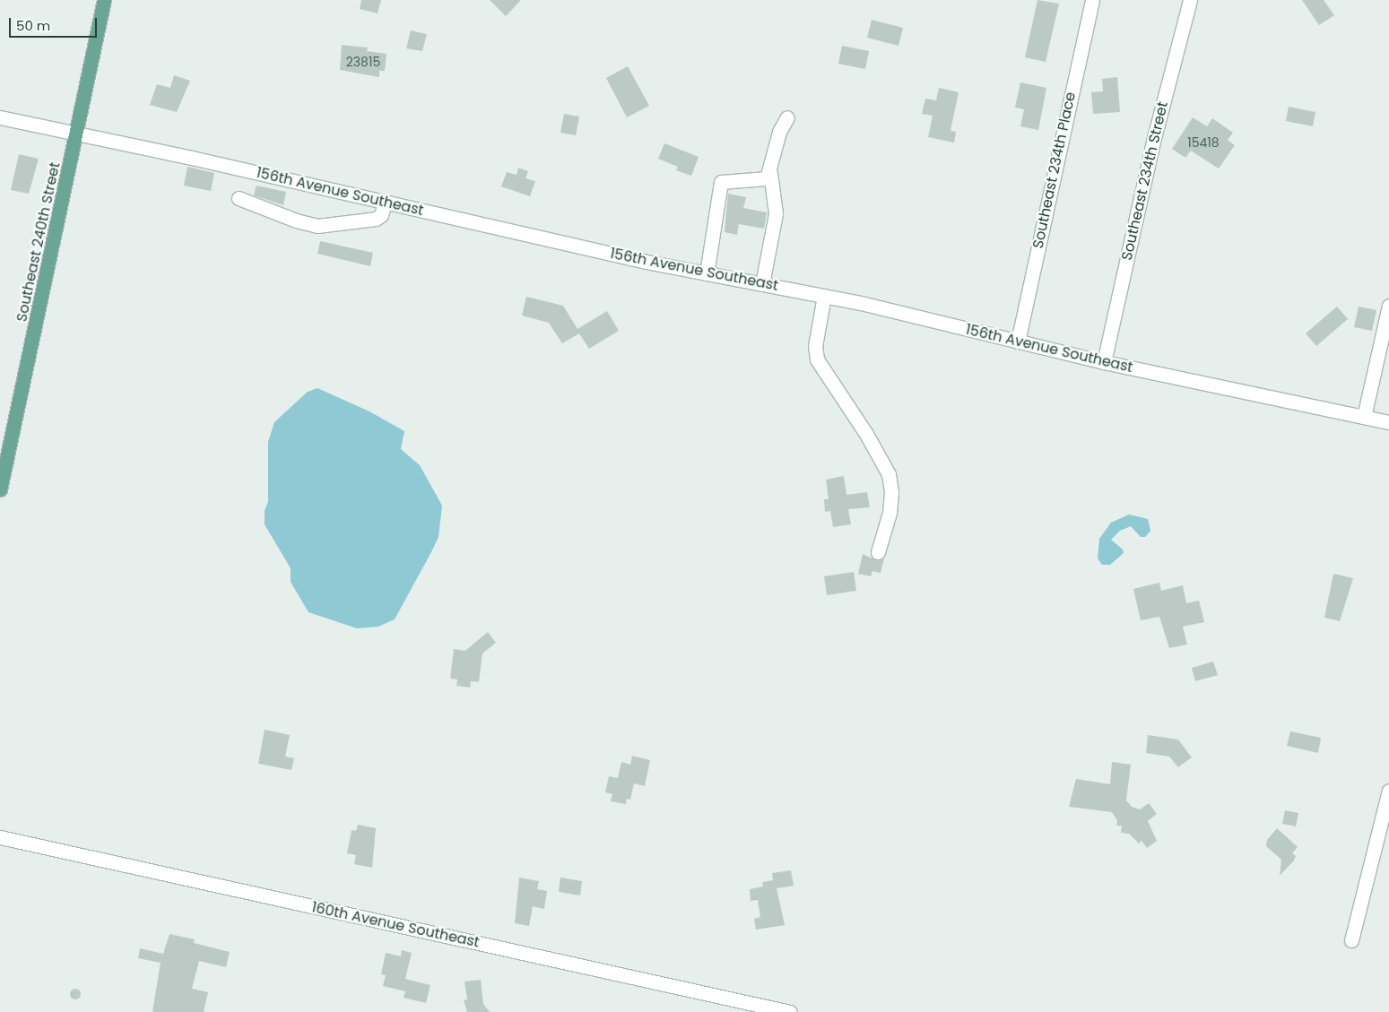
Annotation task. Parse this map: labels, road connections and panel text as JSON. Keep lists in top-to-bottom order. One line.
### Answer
{"streets":{"main road":["Southeast 240th Street"],"street":["Southeast 234th Place","Southeast 234th Street","156th Avenue Southeast","160th Avenue Southeast"]},"crossings":[["Southeast 234th Place","156th Avenue Southeast"],["Southeast 234th Street","156th Avenue Southeast"],["156th Avenue Southeast","Southeast 240th Street"]],"house_numbers":["23815","15418"],"scale_bar":"50 m"}
